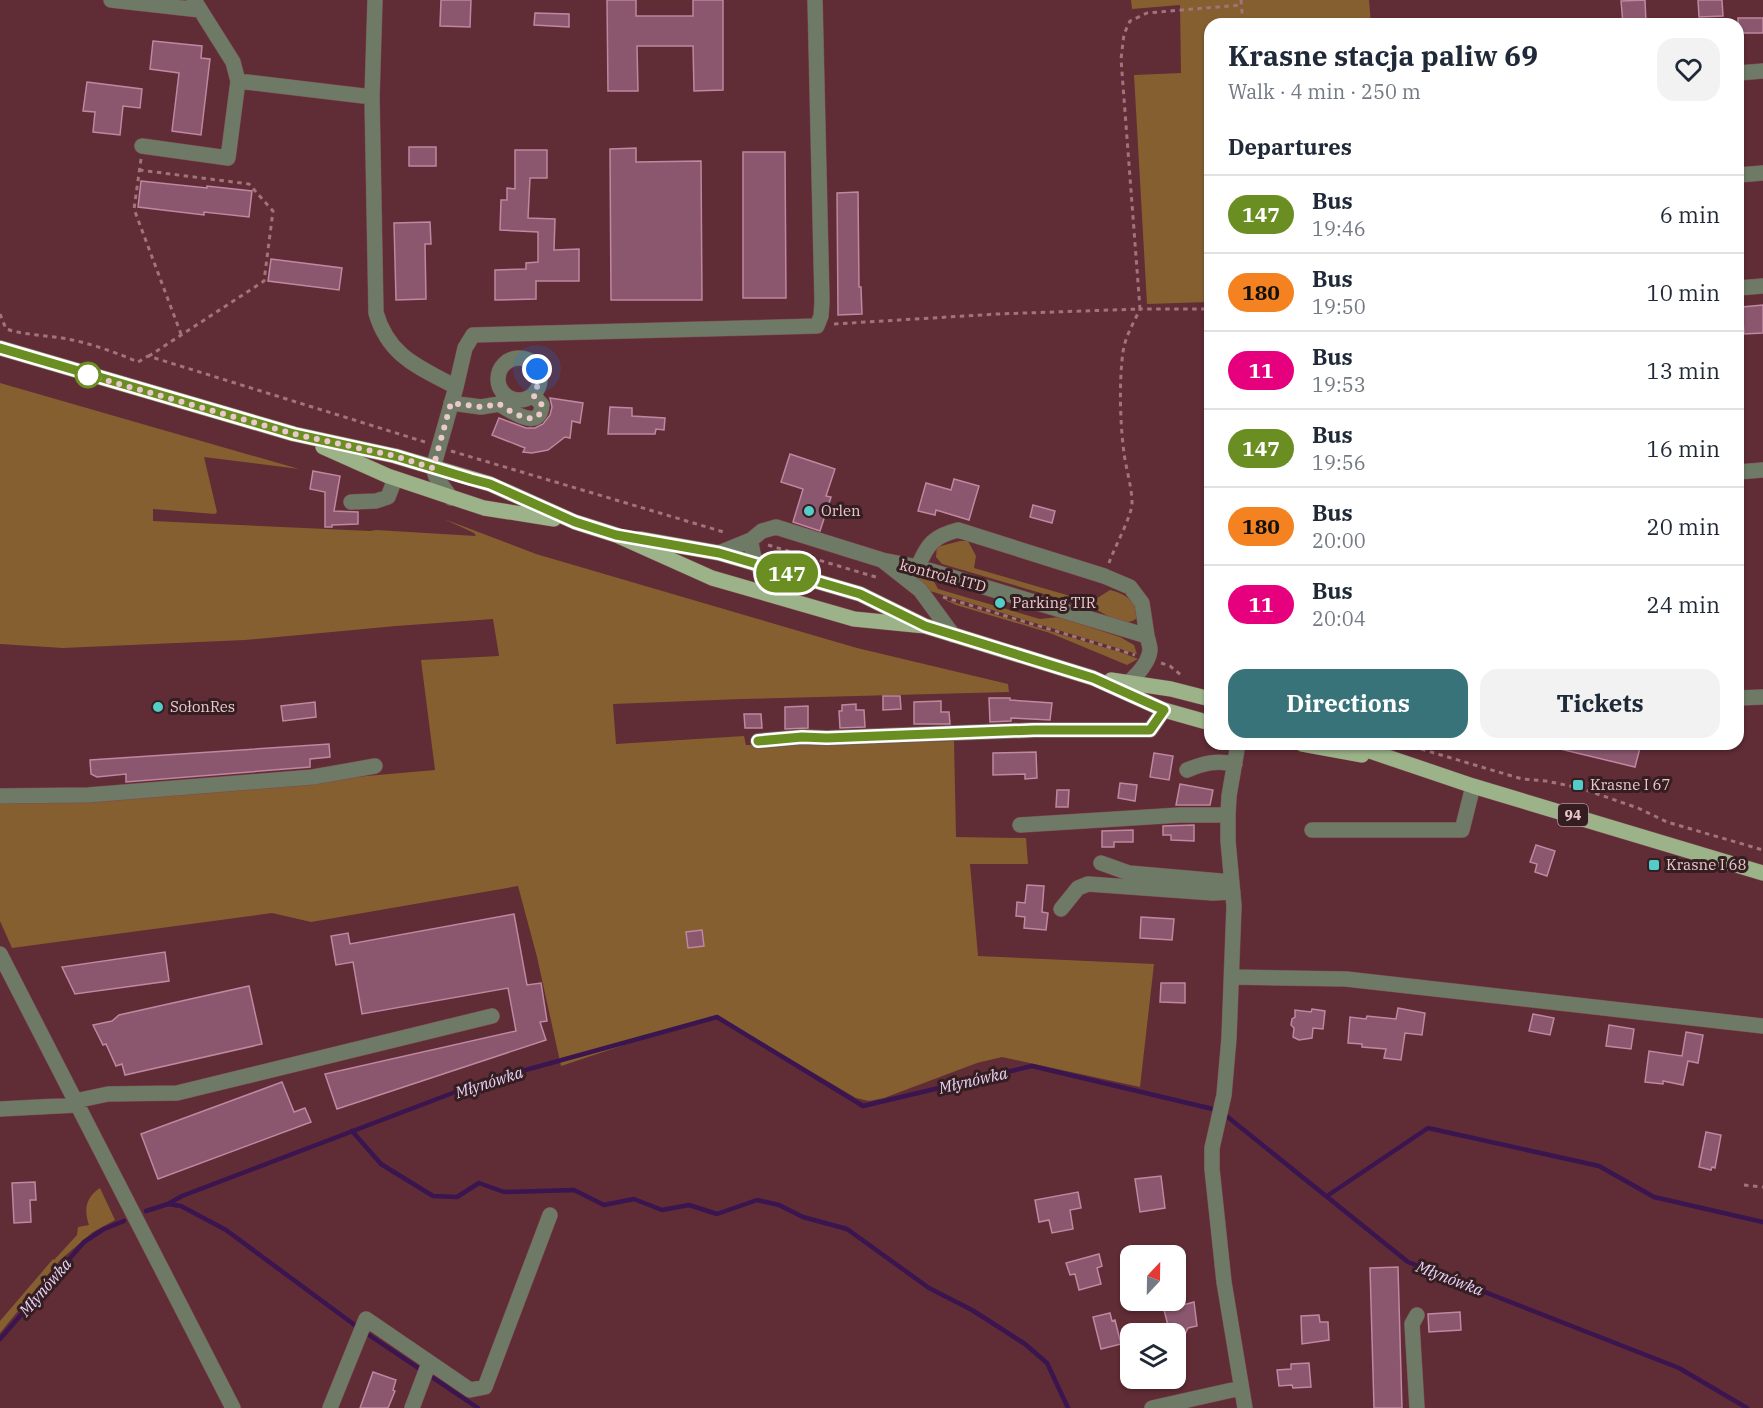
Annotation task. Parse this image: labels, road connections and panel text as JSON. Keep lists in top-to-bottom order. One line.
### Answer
{"streets":{"main road":["94"],"street":["kontrola ITD"]},"water":["Młynówka"],"places":{"other":["Orlen","Parking TIR","SołonRes"],"transit":["Krasne I 67","Krasne I 68"]},"lines":["bus line 147"],"north":"top","page":{"on_map":"147","heading":[["Krasne stacja paliw 69","Walk · 4 min · 250 m"],"Departures"],"list":[{"mark":"147","name":"Bus","note":"19:46","value":"6 min"},{"mark":"180","name":"Bus","note":"19:50","value":"10 min"},{"mark":"11","name":"Bus","note":"19:53","value":"13 min"},{"mark":"147","name":"Bus","note":"19:56","value":"16 min"},{"mark":"180","name":"Bus","note":"20:00","value":"20 min"},{"mark":"11","name":"Bus","note":"20:04","value":"24 min"}],"buttons":["Directions","Tickets"]}}
